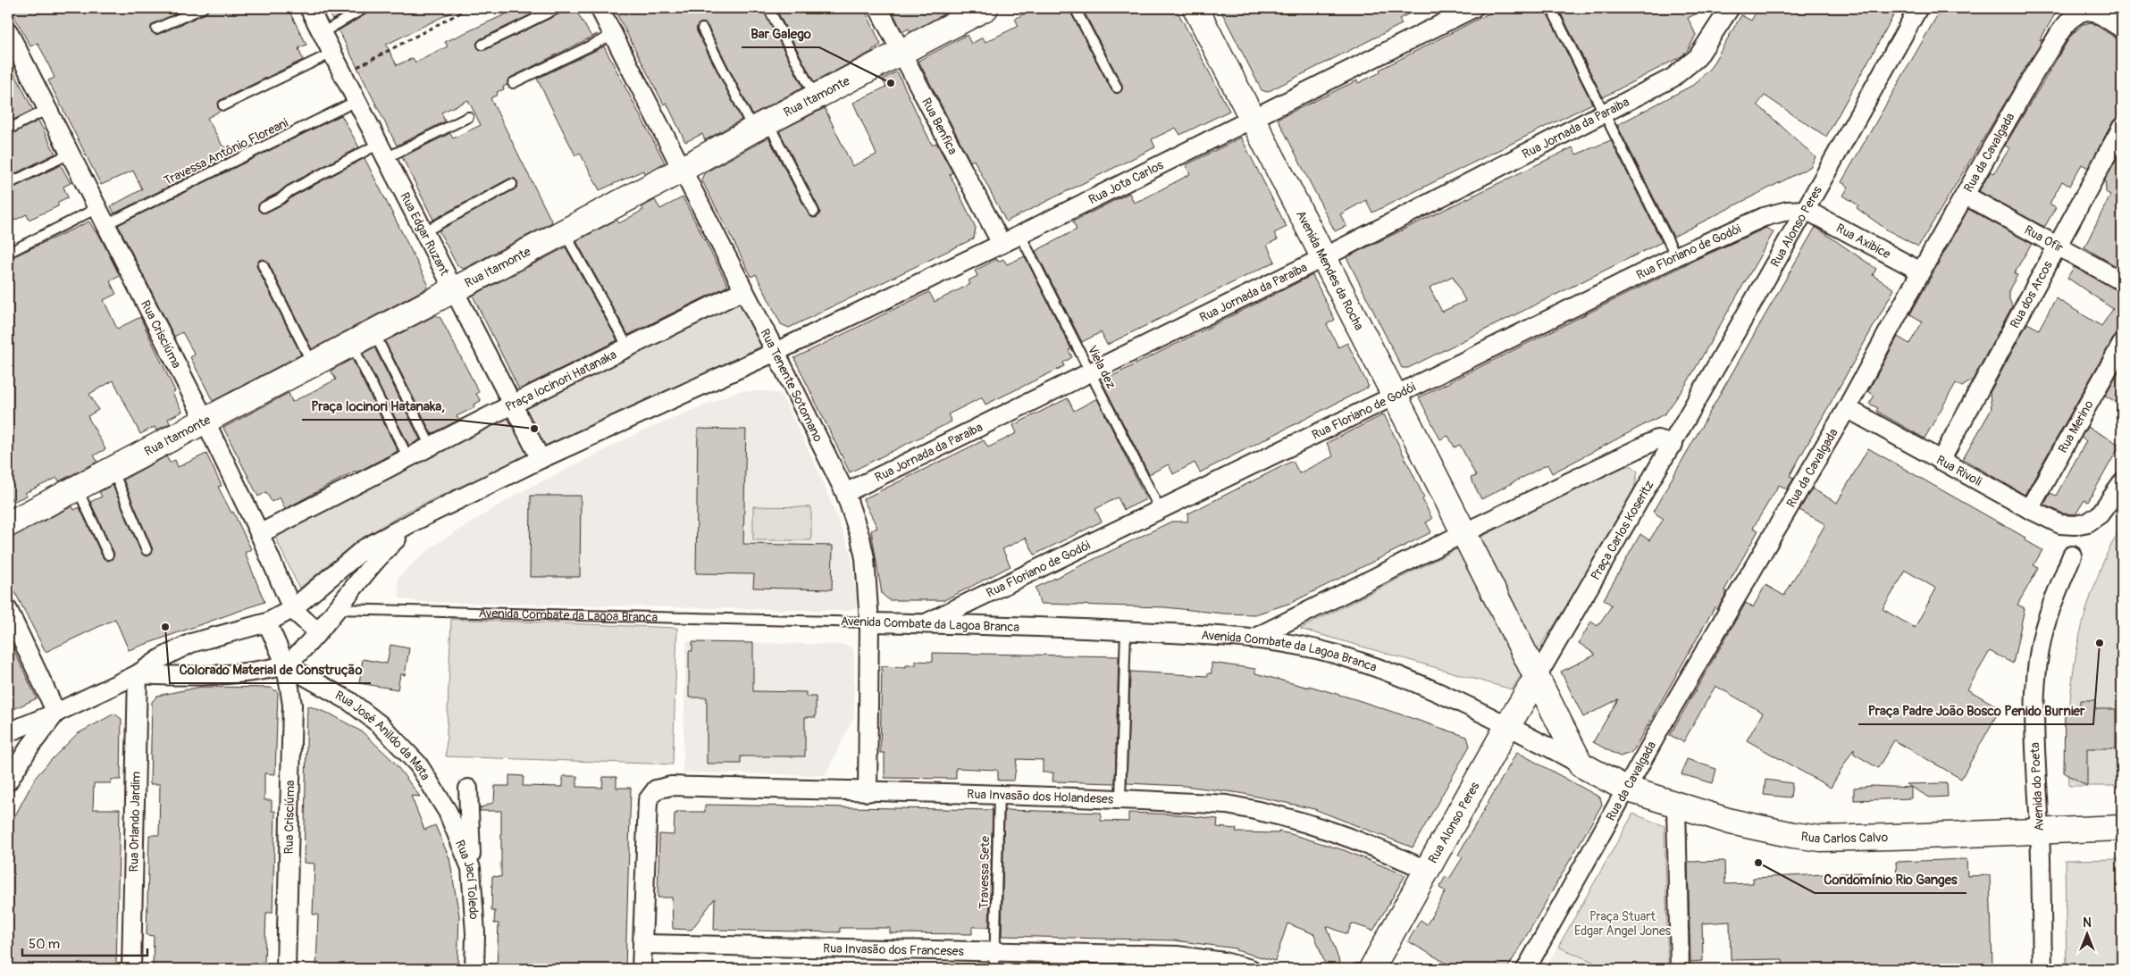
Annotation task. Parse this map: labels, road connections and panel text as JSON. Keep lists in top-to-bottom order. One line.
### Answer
{"streets":{"street":["Rua Itamonte","Rua Benfica","Rua Jornada da Paraiba","Rua da Cavalgada","Rua Jota Carlos","Rua Alonso Peres","Rua Edgar Ruzant","Rua Ofir","Rua Axibice","Rua Floriano de Godói","Avenida Mendes da Rocha","Rua dos Arcos","Rua Crisciúma","Praça Iocinori Hatanaka","Rua Tenente Sotomano","Rua Merino","Rua Rivoli","Praça Carlos Koseritz","Avenida Combate da Lagoa Branca","Rua José Anildo da Mata","Avenida do Poeta","Rua Invasão dos Holandeses","Rua Orlando Jardim","Rua Carlos Calvo","Rua Jací Toledo","Rua Invasão dos Franceses"],"lane":["Travessa Antônio Floreani","Viela dez","Travessa Sete"]},"crossings":[["Rua Itamonte","Rua Benfica"],["Rua Itamonte","Rua Edgar Ruzant"],["Rua Itamonte","Rua Crisciúma"],["Rua Itamonte","Rua Tenente Sotomano"],["Rua Benfica","Rua Jota Carlos"],["Rua Jornada da Paraiba","Avenida Mendes da Rocha"],["Rua Jornada da Paraiba","Viela dez"],["Rua Jornada da Paraiba","Rua Tenente Sotomano"],["Travessa Antônio Floreani","Rua Edgar Ruzant"],["Travessa Antônio Floreani","Rua Crisciúma"],["Rua da Cavalgada","Rua Ofir"],["Rua da Cavalgada","Rua Axibice"],["Rua da Cavalgada","Rua Rivoli"],["Rua da Cavalgada","Rua Carlos Calvo"],["Rua Jota Carlos","Avenida Mendes da Rocha"],["Rua Jota Carlos","Viela dez"],["Rua Jota Carlos","Rua Tenente Sotomano"],["Rua Alonso Peres","Rua Axibice"],["Rua Alonso Peres","Rua Floriano de Godói"],["Rua Alonso Peres","Praça Carlos Koseritz"],["Rua Alonso Peres","Avenida Combate da Lagoa Branca"],["Rua Alonso Peres","Rua Invasão dos Holandeses"],["Rua Alonso Peres","Rua Carlos Calvo"],["Rua Edgar Ruzant","Praça Iocinori Hatanaka"],["Rua Ofir","Rua dos Arcos"],["Rua Axibice","Rua Floriano de Godói"],["Rua Floriano de Godói","Avenida Mendes da Rocha"],["Rua Floriano de Godói","Viela dez"],["Rua Floriano de Godói","Avenida Combate da Lagoa Branca"],["Rua dos Arcos","Rua Rivoli"],["Rua Crisciúma","Praça Iocinori Hatanaka"],["Rua Crisciúma","Rua José Anildo da Mata"],["Praça Iocinori Hatanaka","Rua Tenente Sotomano"],["Rua Tenente Sotomano","Avenida Combate da Lagoa Branca"],["Rua Tenente Sotomano","Rua Invasão dos Holandeses"],["Rua Merino","Rua Rivoli"],["Avenida Combate da Lagoa Branca","Rua Carlos Calvo"],["Rua José Anildo da Mata","Rua Jací Toledo"],["Avenida do Poeta","Rua Carlos Calvo"],["Rua Invasão dos Holandeses","Travessa Sete"],["Rua Invasão dos Holandeses","Rua Invasão dos Franceses"],["Travessa Sete","Rua Invasão dos Franceses"]],"parks":["Praça Stuart Edgar Angel Jones"],"places":["Bar Galego","Praça Iocinori Hatanaka,","Colorado Material de Construção","Praça Padre João Bosco Penido Burnier","Condomínio Rio Ganges"],"scale_bar":"50 m","north":"top"}
